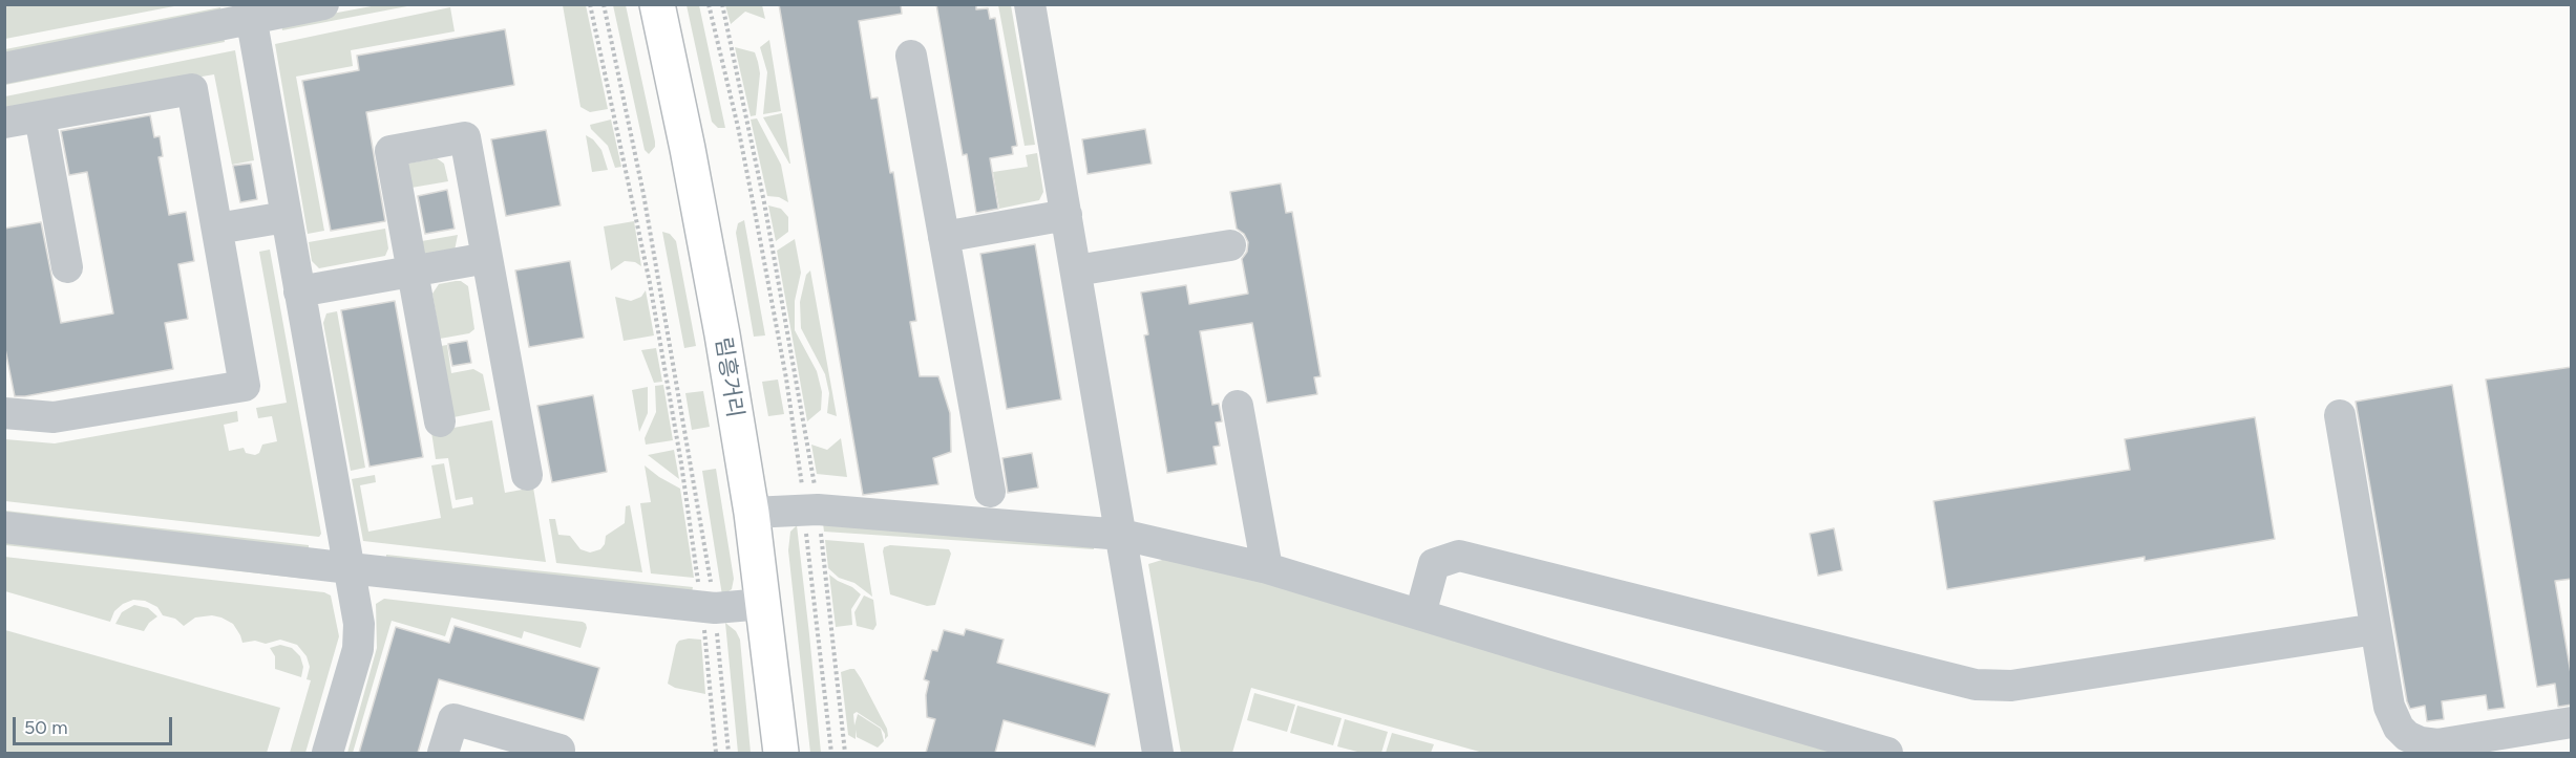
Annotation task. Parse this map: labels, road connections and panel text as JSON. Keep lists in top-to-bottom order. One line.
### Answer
{"streets":{"main road":["림흥거리"]},"scale_bar":"50 m"}
